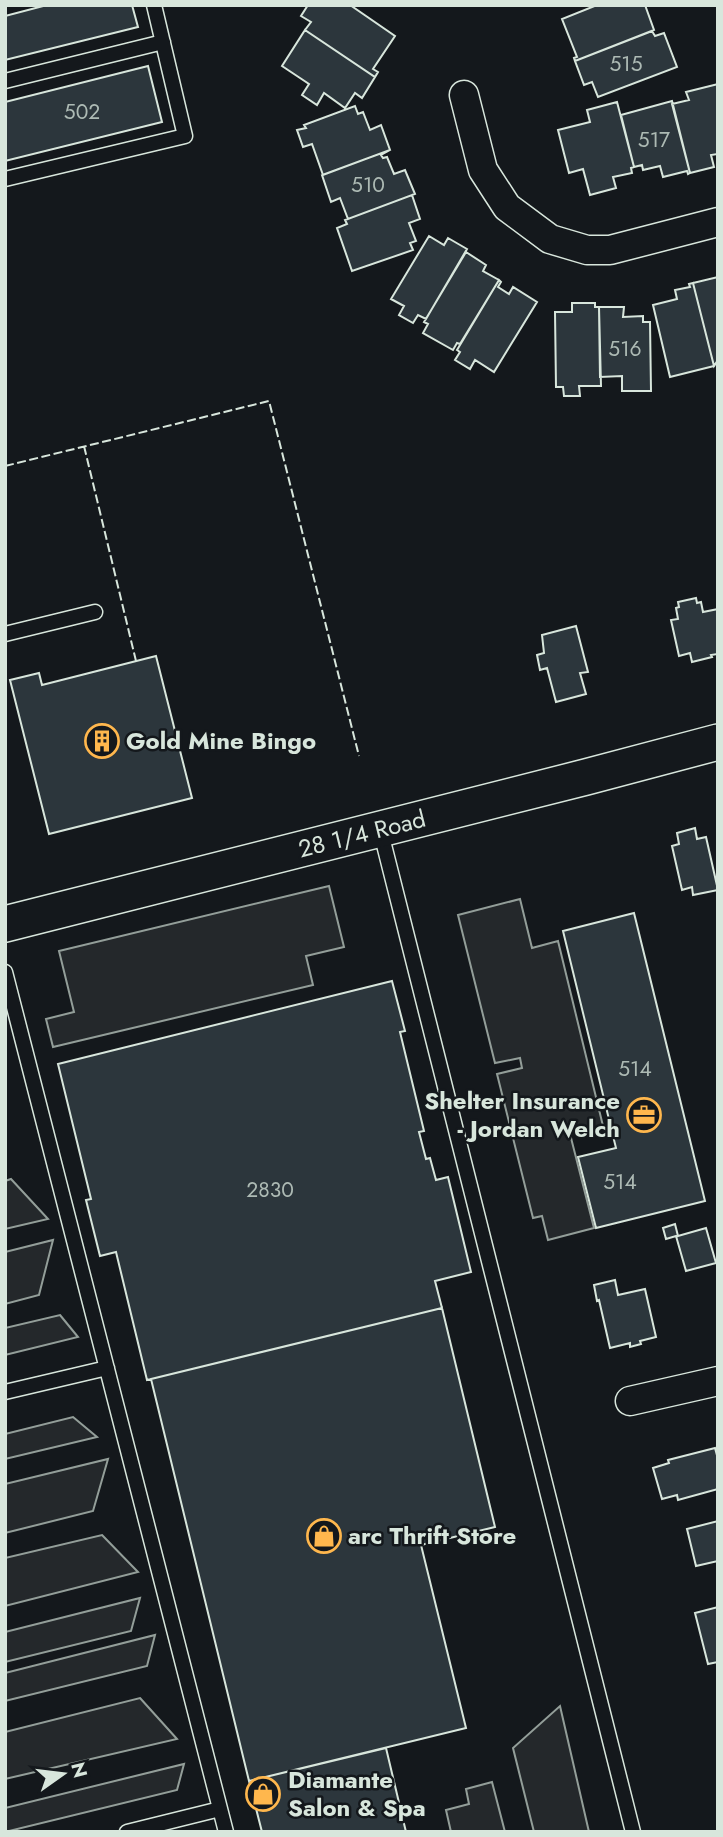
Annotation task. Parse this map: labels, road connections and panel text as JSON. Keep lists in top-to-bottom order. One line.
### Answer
{"streets":{"street":["28 1/4 Road"]},"places":{"building":["Gold Mine Bingo"],"office":["Shelter Insurance - Jordan Welch"],"shop":["arc Thrift Store","Diamante Salon & Spa"]},"house_numbers":["515","502","517","510","516","514","514","2830"],"north":"right"}
